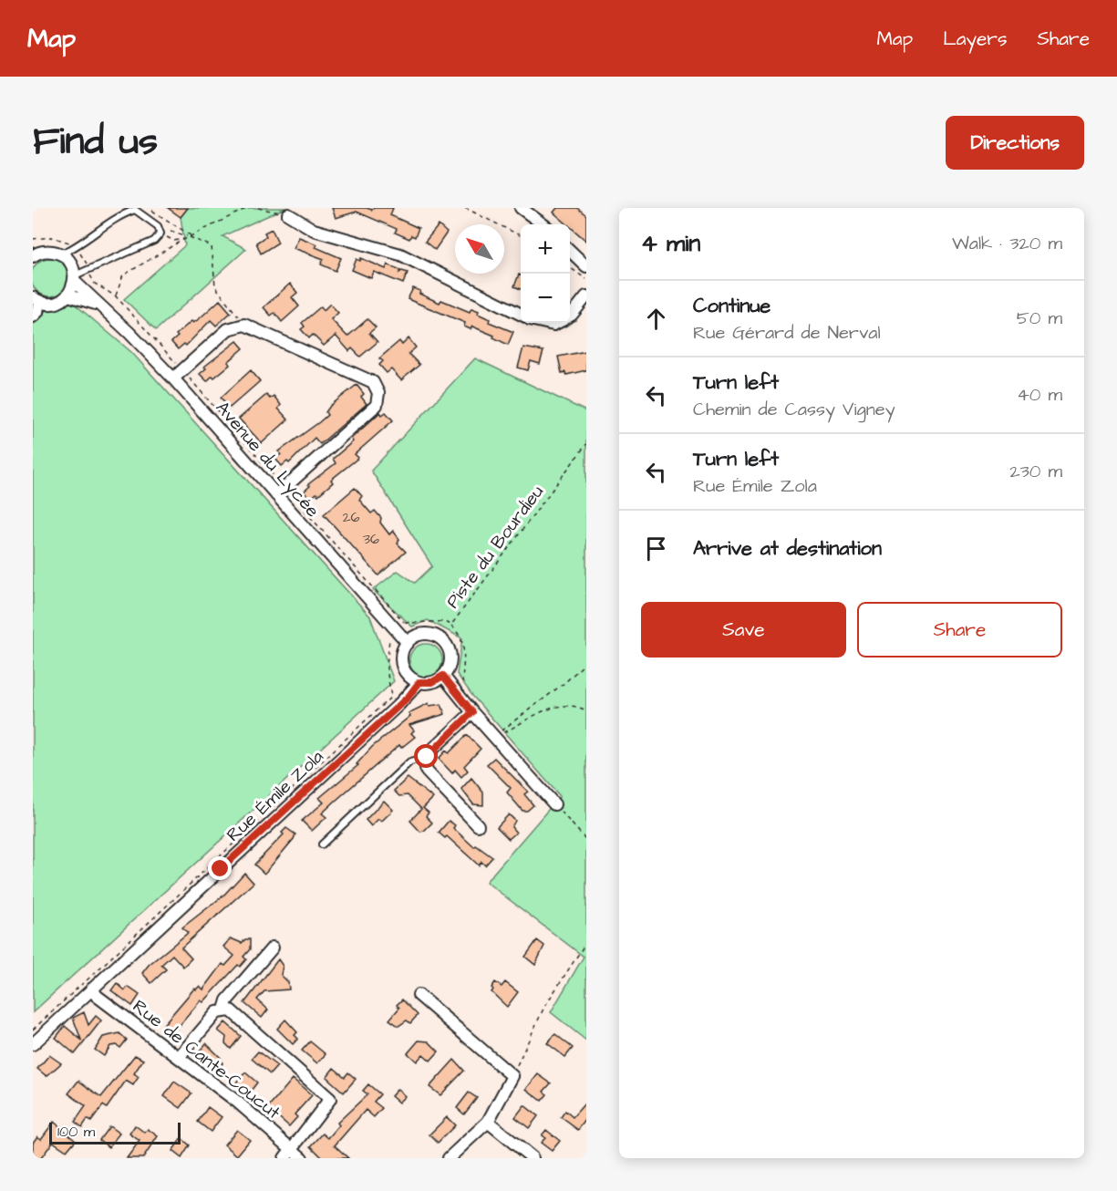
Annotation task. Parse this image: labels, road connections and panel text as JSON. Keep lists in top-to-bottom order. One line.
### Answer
{"streets":{"street":["Avenue du Lycée","Rue Émile Zola","Rue de Cante-Coucut"],"path":["Piste du Bourdieu"]},"crossings":[["Avenue du Lycée","Piste du Bourdieu"],["Avenue du Lycée","Rue Émile Zola"],["Rue Émile Zola","Rue de Cante-Coucut"]],"house_numbers":["26","36"],"scale_bar":"100 m","north":"top left","page":{"header":"Map","nav":["Map","Layers","Share"],"title":"Find us","buttons":["Directions",["Save","Share"]],"heading":["4 min","Walk · 320 m"],"map_buttons":["+","−"],"list":[["Continue","Rue Gérard de Nerval","50 m"],["Turn left","Chemin de Cassy Vigney","40 m"],["Turn left","Rue Émile Zola","230 m"],"Arrive at destination"],"scale":"100 m"}}
